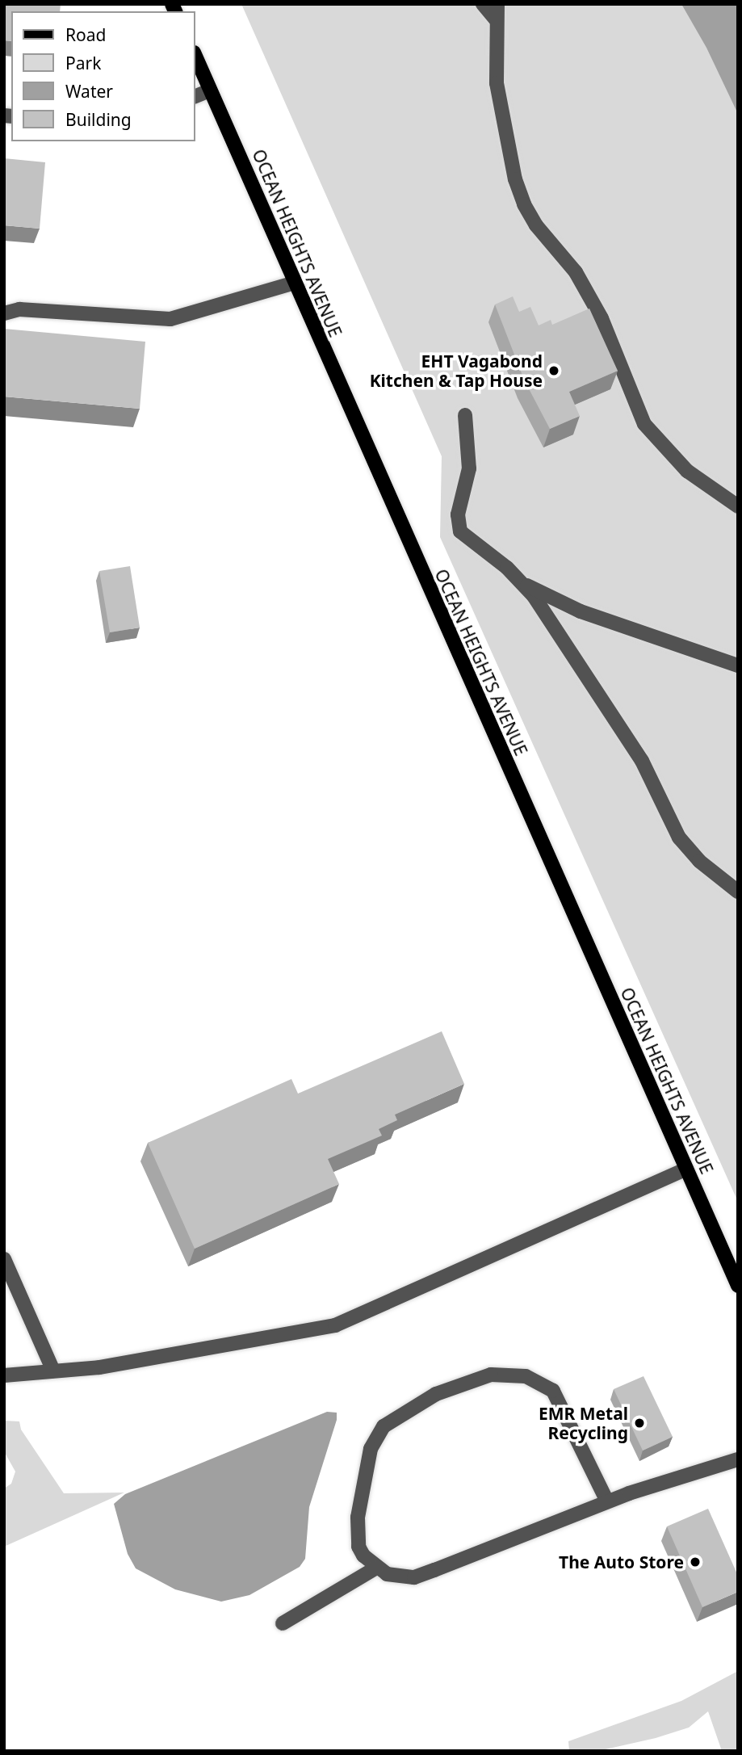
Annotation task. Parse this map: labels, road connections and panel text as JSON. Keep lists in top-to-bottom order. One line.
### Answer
{"streets":{"main road":["OCEAN HEIGHTS AVENUE"]},"places":["EHT Vagabond Kitchen & Tap House","EMR Metal Recycling","The Auto Store"],"legend":["Road","Park","Water","Building"]}
